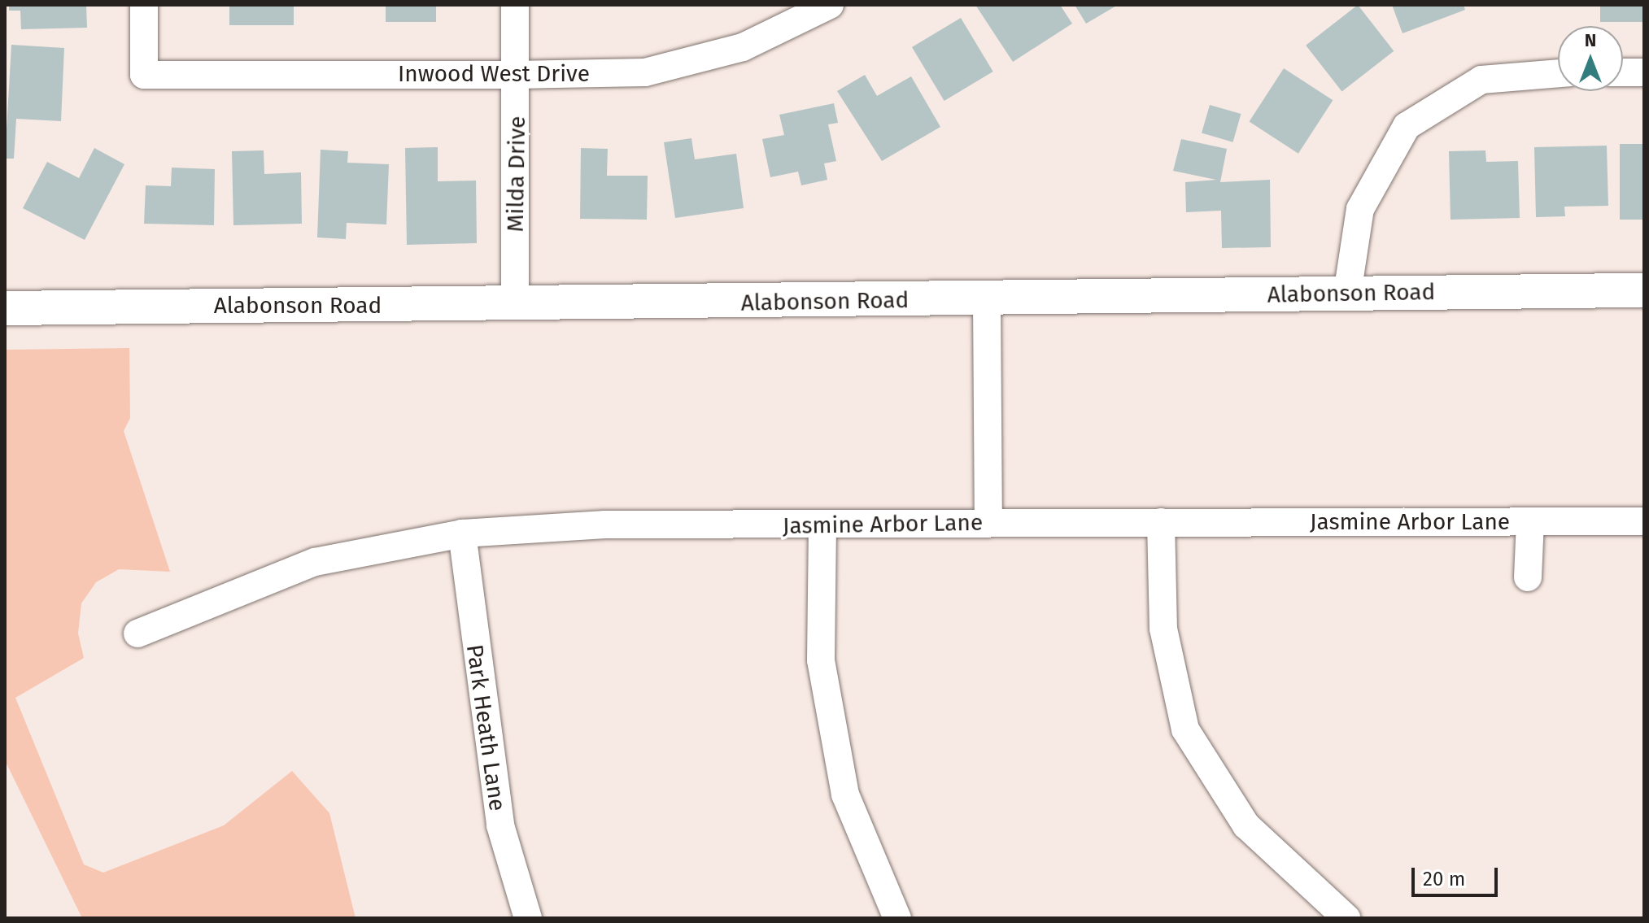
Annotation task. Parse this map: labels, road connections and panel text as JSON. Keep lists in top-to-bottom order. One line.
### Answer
{"streets":{"street":["Inwood West Drive","Milda Drive","Alabonson Road","Jasmine Arbor Lane","Park Heath Lane"]},"crossings":[["Inwood West Drive","Milda Drive"],["Milda Drive","Alabonson Road"],["Jasmine Arbor Lane","Park Heath Lane"]],"scale_bar":"20 m","north":"top"}
